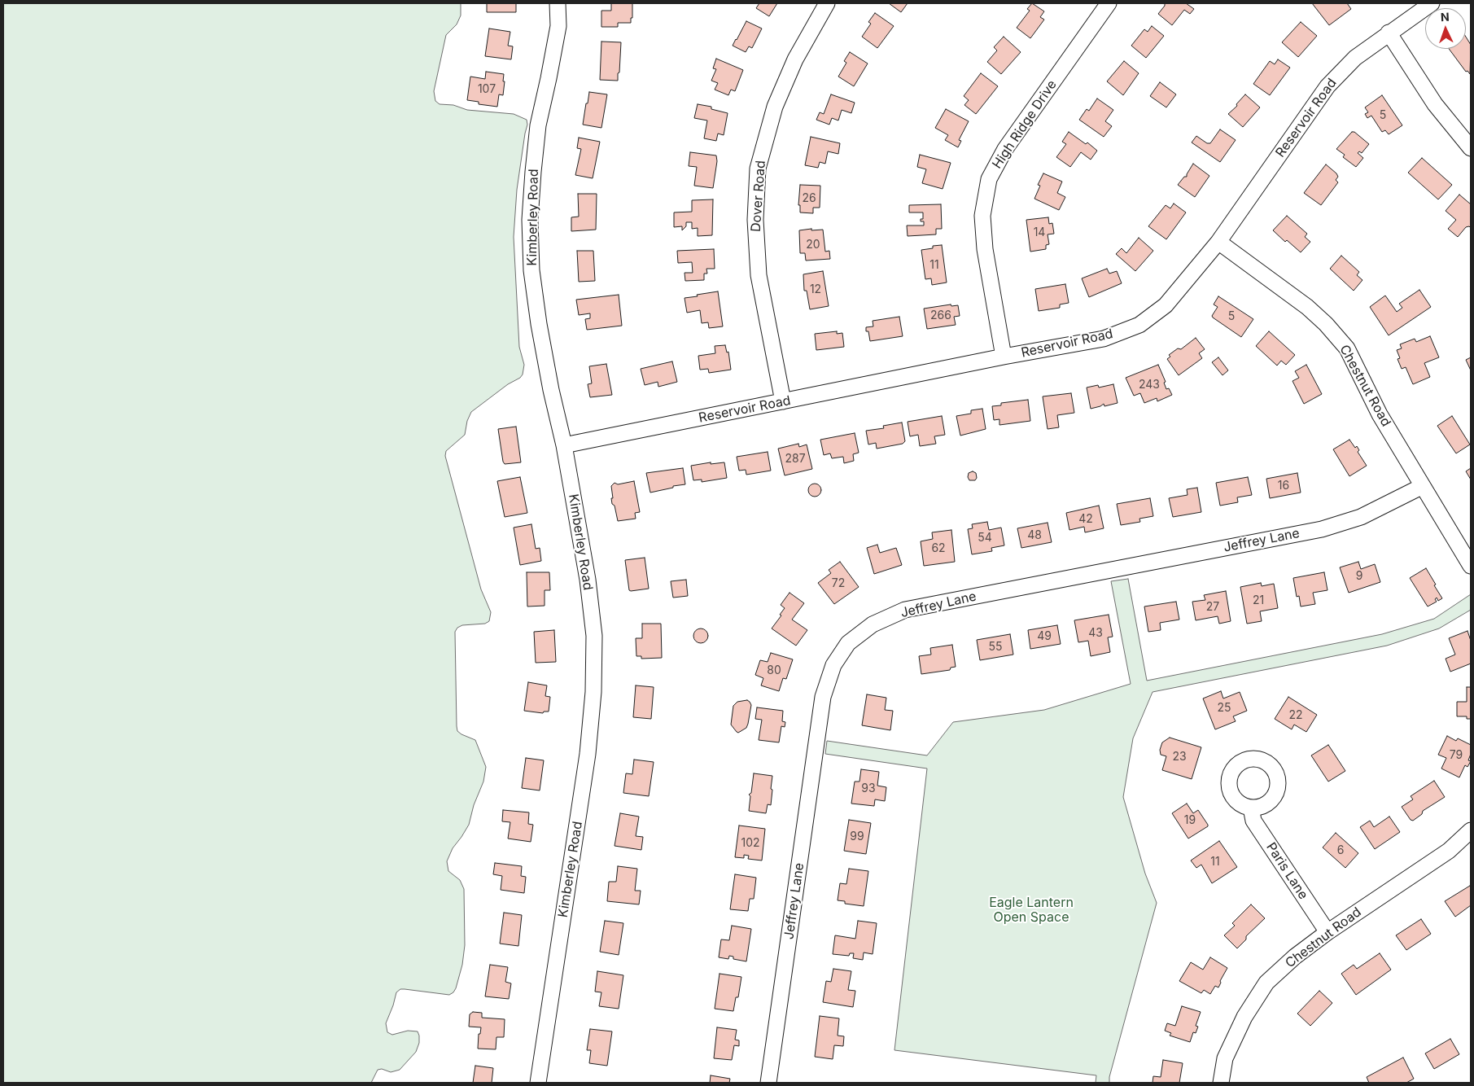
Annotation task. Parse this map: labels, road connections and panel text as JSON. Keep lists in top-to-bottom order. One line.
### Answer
{"streets":{"street":["Reservoir Road","High Ridge Drive","Dover Road","Kimberley Road","Chestnut Road","Jeffrey Lane","Paris Lane"]},"crossings":[["Reservoir Road","High Ridge Drive"],["Reservoir Road","Dover Road"],["Reservoir Road","Kimberley Road"],["Reservoir Road","Chestnut Road"],["Chestnut Road","Jeffrey Lane"],["Chestnut Road","Paris Lane"]],"parks":["Eagle Lantern Open Space"],"house_numbers":["107","5","26","14","20","11","12","266","5","243","287","16","42","48","54","62","9","72","21","27","43","49","55","80","25","22","79","23","93","19","99","102","6","11"],"north":"top"}
